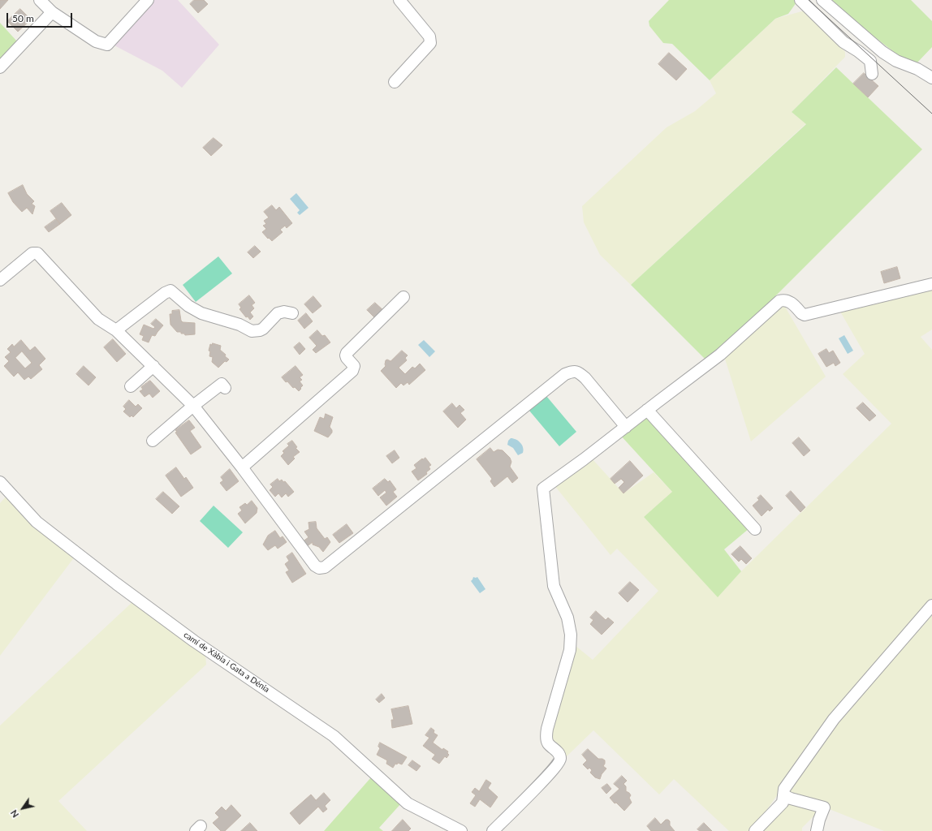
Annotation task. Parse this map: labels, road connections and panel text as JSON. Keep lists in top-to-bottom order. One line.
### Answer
{"streets":{"street":["camí de Xàbia i Gata a Dénia"]},"scale_bar":"50 m","north":"bottom left"}
